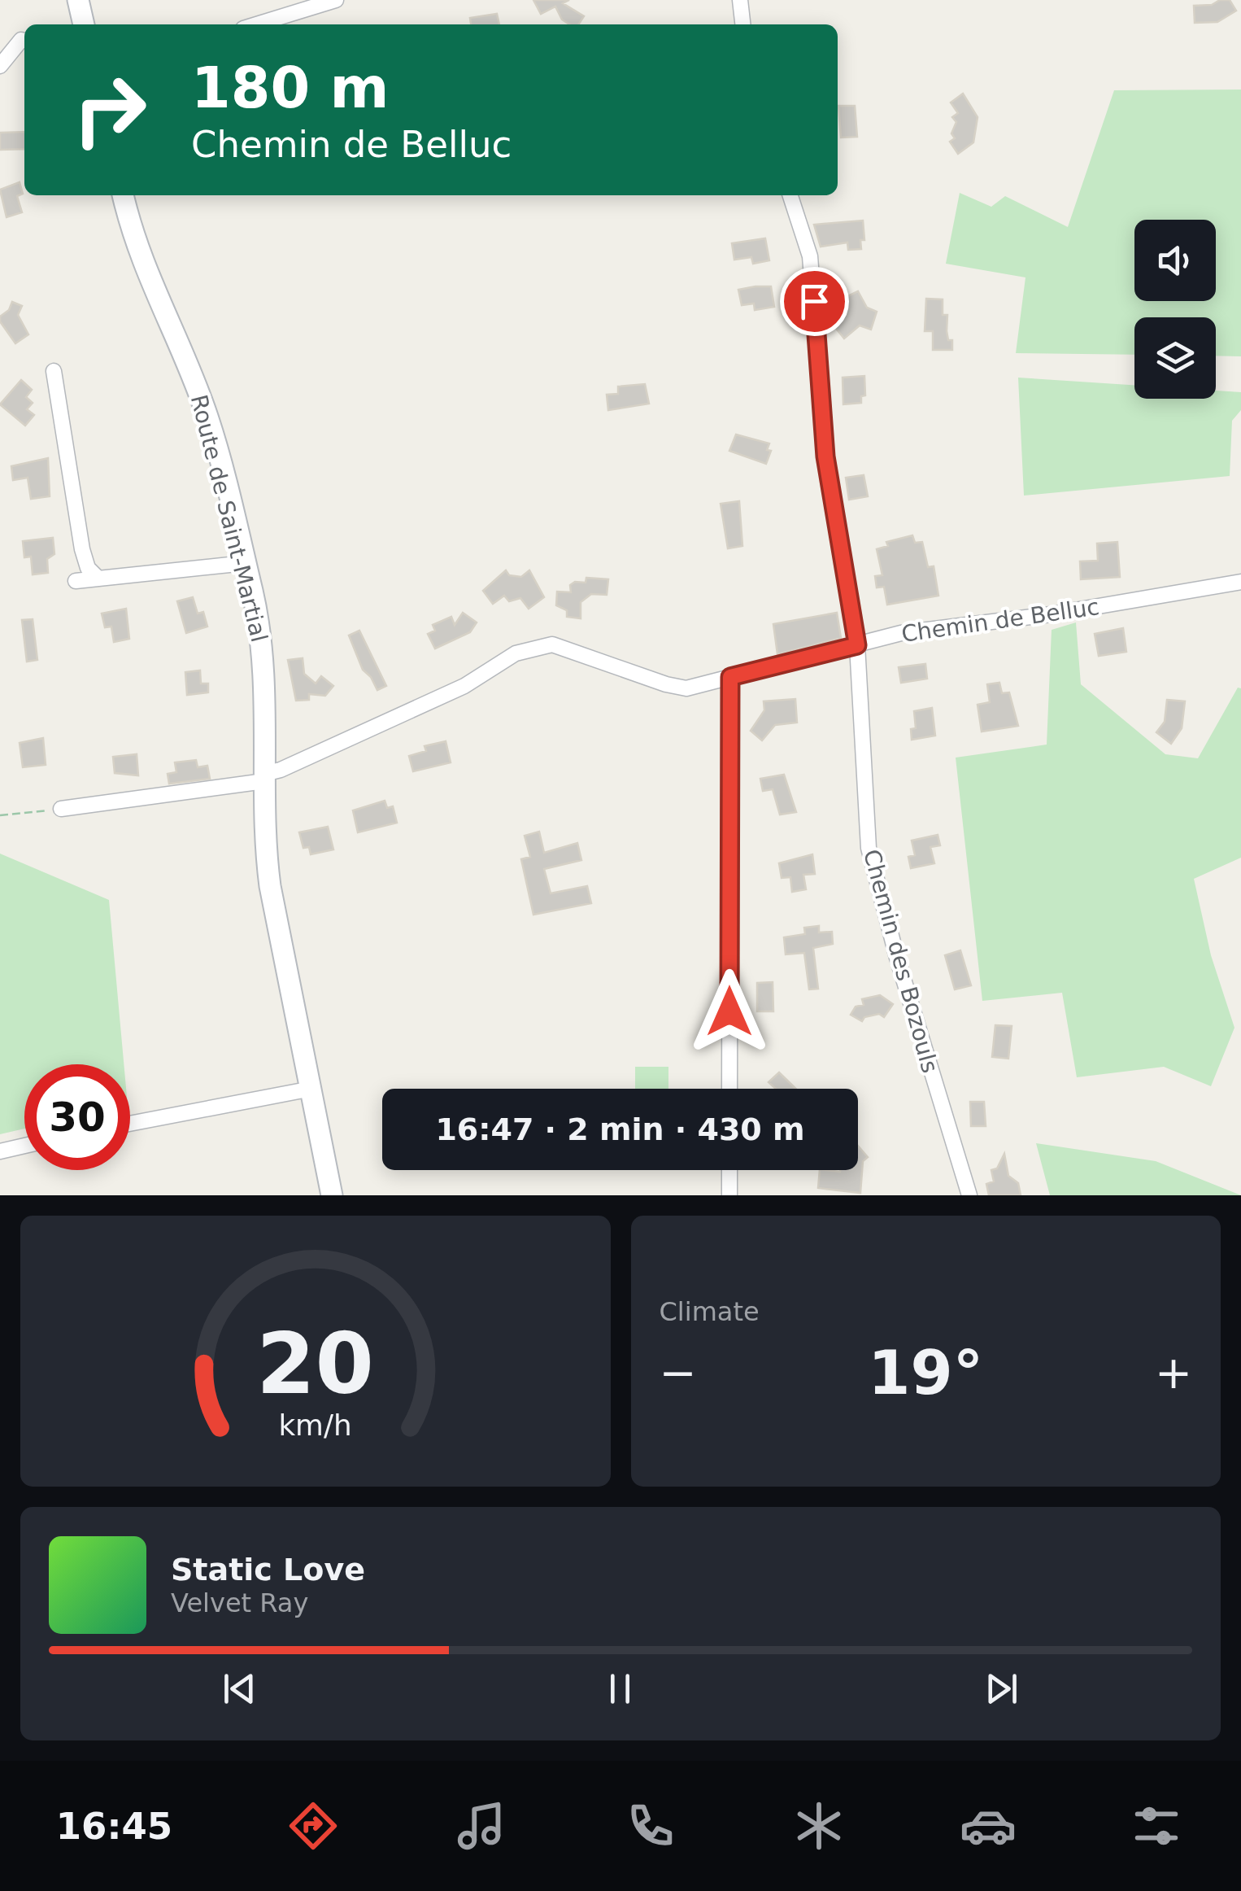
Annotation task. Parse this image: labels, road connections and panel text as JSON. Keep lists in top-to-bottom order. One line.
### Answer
{"streets":{"main road":["Route de Saint-Martial"],"street":["Chemin de Belluc","Chemin des Bozouls"]},"crossings":[["Route de Saint-Martial","Chemin de Belluc"],["Chemin de Belluc","Chemin des Bozouls"]],"page":{"turn":["180 m","Chemin de Belluc"],"limit":"30","trip":"16:47 · 2 min · 430 m","tile":"Climate","heat":["−","19°","+"],"song":["Static Love","Velvet Ray"],"tabs":"16:45","gauge":["20","km/h"]}}
